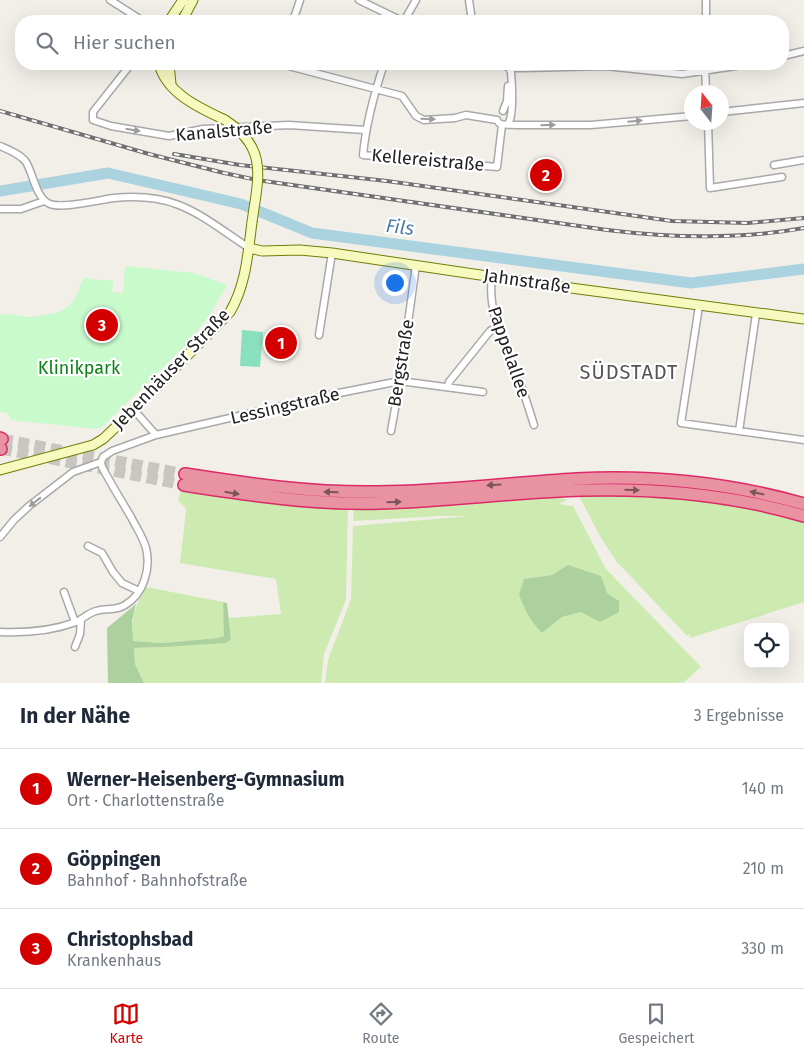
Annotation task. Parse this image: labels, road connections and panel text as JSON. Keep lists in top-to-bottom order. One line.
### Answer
{"streets":{"main road":["Jahnstraße","Jebenhäuser Straße"],"street":["Kanalstraße","Kellereistraße","Pappelallee","Bergstraße","Lessingstraße"]},"crossings":[["Kanalstraße","Kellereistraße"],["Jahnstraße","Pappelallee"],["Jahnstraße","Bergstraße"],["Jahnstraße","Jebenhäuser Straße"],["Bergstraße","Lessingstraße"]],"districts":["SÜDSTADT"],"water":["Fils"],"parks":["Klinikpark"],"north":"top","page":{"search":"Hier suchen","pins":["2","3","1"],"heading":["In der Nähe","3 Ergebnisse"],"list":[{"mark":"1","name":"Werner-Heisenberg-Gymnasium","note":"Ort · Charlottenstraße","value":"140 m"},{"mark":"2","name":"Göppingen","note":"Bahnhof · Bahnhofstraße","value":"210 m"},{"mark":"3","name":"Christophsbad","note":"Krankenhaus","value":"330 m"}],"nav":["Karte","Route","Gespeichert"]}}
